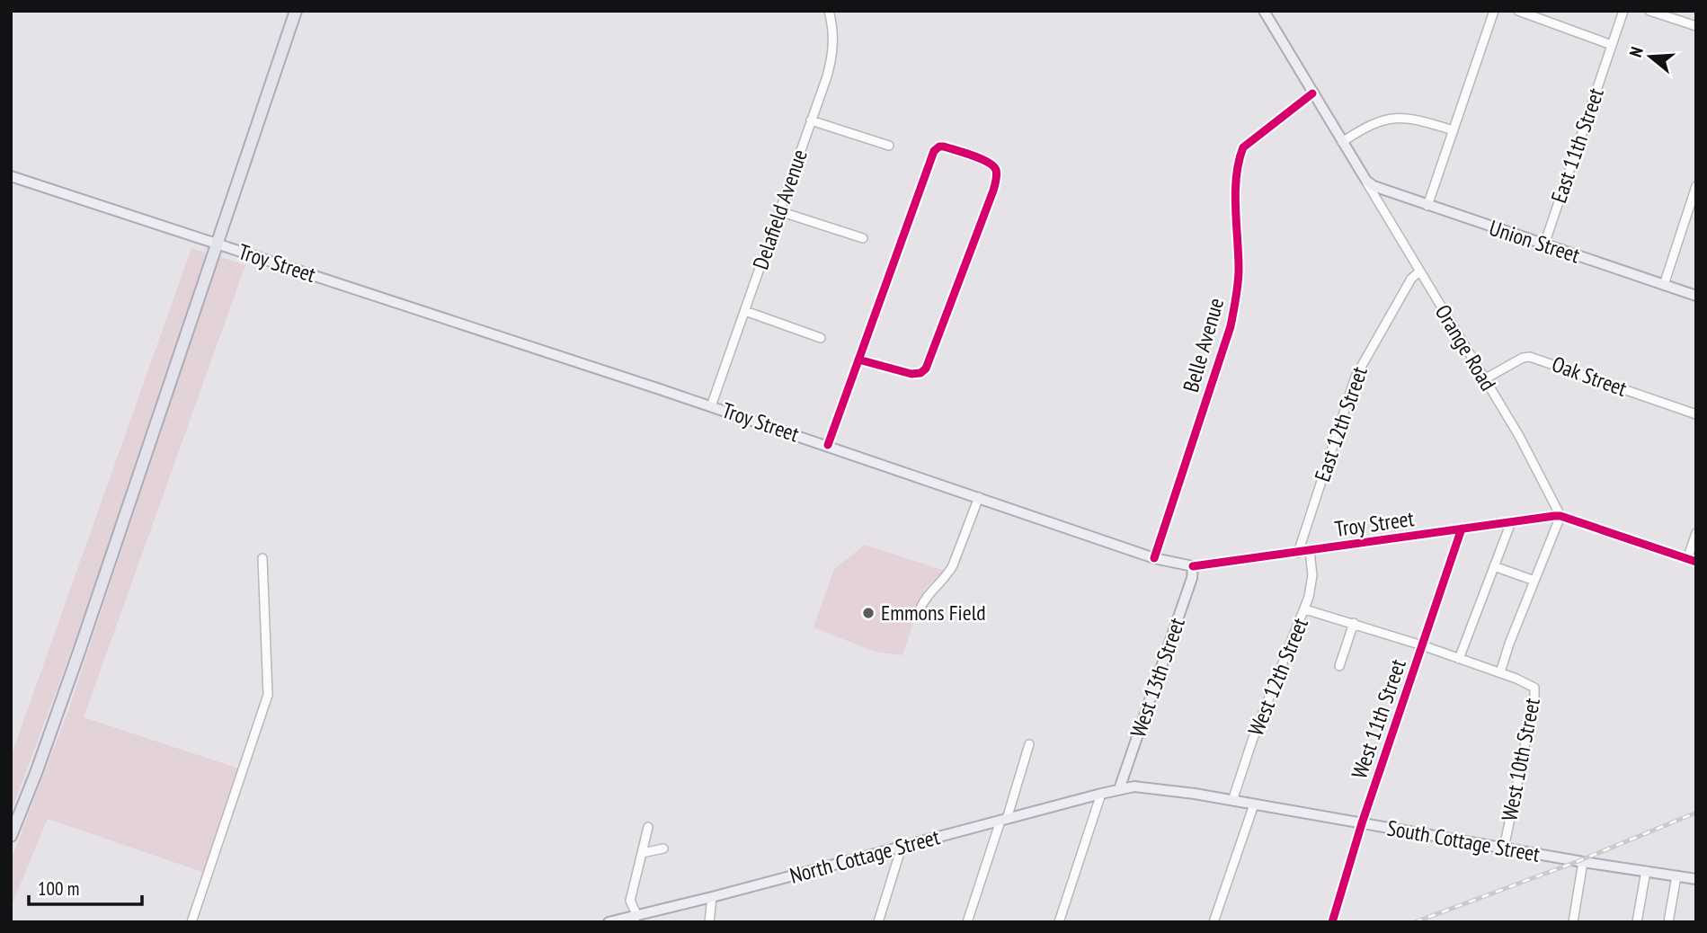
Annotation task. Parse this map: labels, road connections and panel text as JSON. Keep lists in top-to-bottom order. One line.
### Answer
{"streets":{"main road":["Union Street","Troy Street","Orange Road","West 13th Street","South Cottage Street","North Cottage Street"],"street":["East 11th Street","Delafield Avenue","Belle Avenue","Oak Street","East 12th Street","West 12th Street","West 11th Street","West 10th Street"]},"crossings":[["East 11th Street","Union Street"],["Delafield Avenue","Troy Street"],["Union Street","Orange Road"],["Troy Street","Belle Avenue"],["Troy Street","Orange Road"],["Troy Street","East 12th Street"],["Troy Street","West 12th Street"],["Troy Street","West 13th Street"],["Troy Street","West 11th Street"],["Troy Street","West 10th Street"],["Belle Avenue","Orange Road"],["Orange Road","Oak Street"],["Orange Road","East 12th Street"],["Orange Road","West 10th Street"],["West 12th Street","South Cottage Street"],["West 13th Street","South Cottage Street"],["West 13th Street","North Cottage Street"],["West 11th Street","South Cottage Street"],["West 10th Street","South Cottage Street"],["South Cottage Street","North Cottage Street"]],"places":["Emmons Field"],"scale_bar":"100 m","north":"left"}
